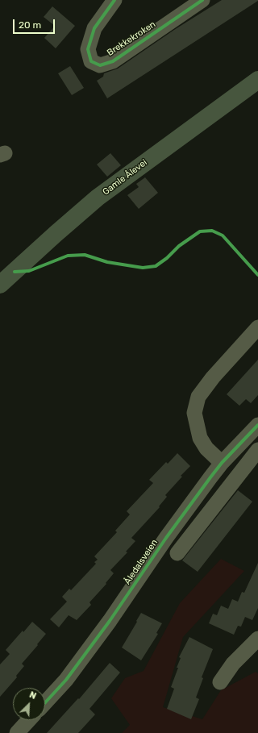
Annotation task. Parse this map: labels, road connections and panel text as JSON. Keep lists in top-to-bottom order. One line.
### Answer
{"streets":{"main road":["Gamle Ålevei"],"street":["Brekkekroken","Åledalsveien"]},"scale_bar":"20 m","north":"top right"}
